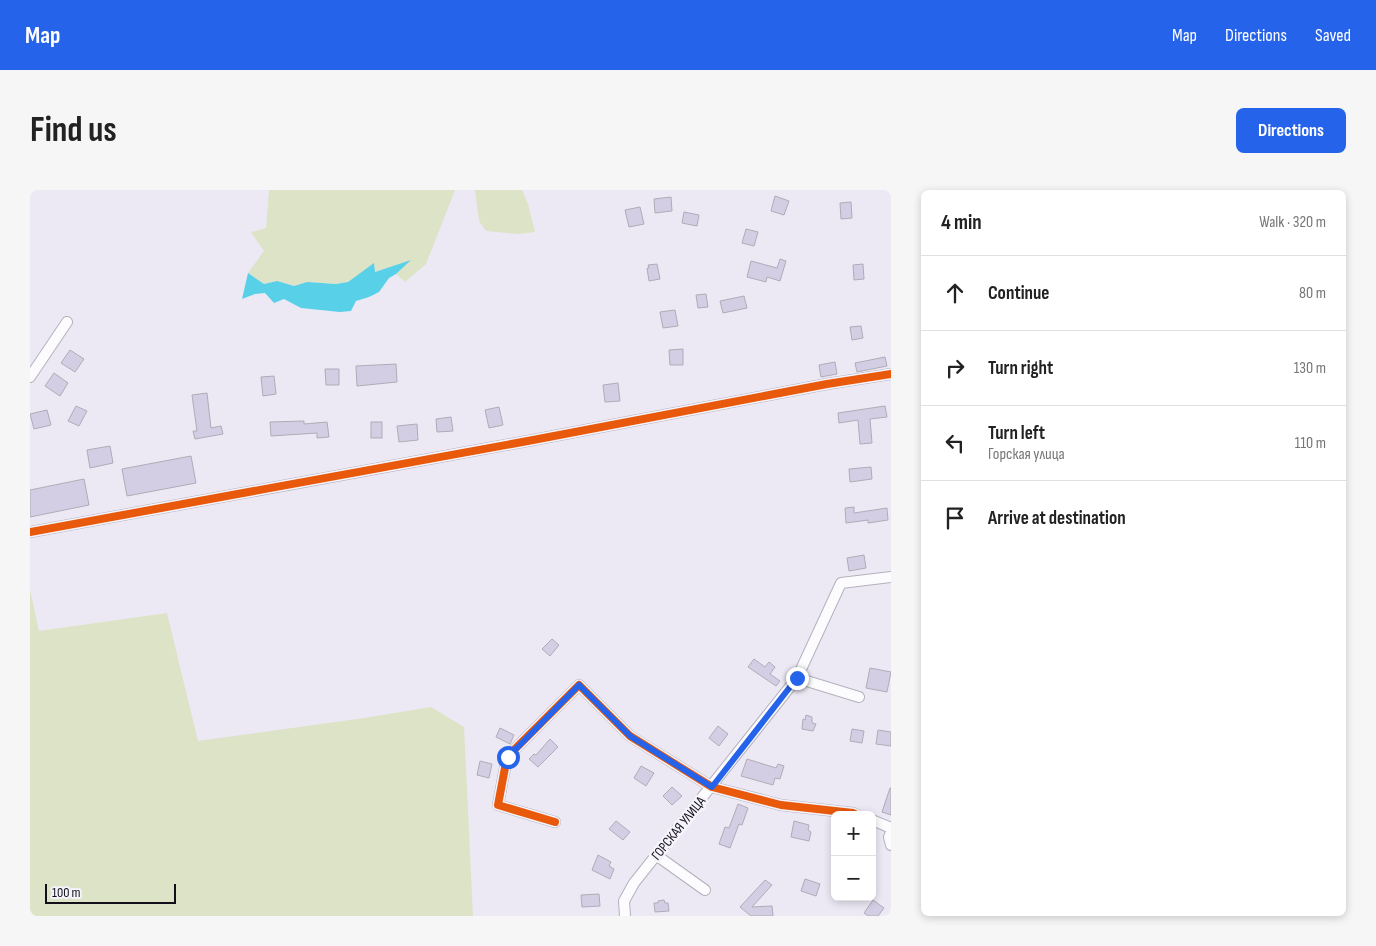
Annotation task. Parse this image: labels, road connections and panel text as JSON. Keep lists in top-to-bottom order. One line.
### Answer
{"streets":{"street":["ГОРСКАЯ УЛИЦА"]},"scale_bar":"100 m","page":{"header":"Map","nav":["Map","Directions","Saved"],"buttons":"Directions","title":"Find us","heading":["4 min","Walk · 320 m"],"list":[["Continue","80 m"],["Turn right","130 m"],["Turn left","Горская улица","110 m"],"Arrive at destination"],"map_buttons":["+","−"],"scale":"100 m"}}
